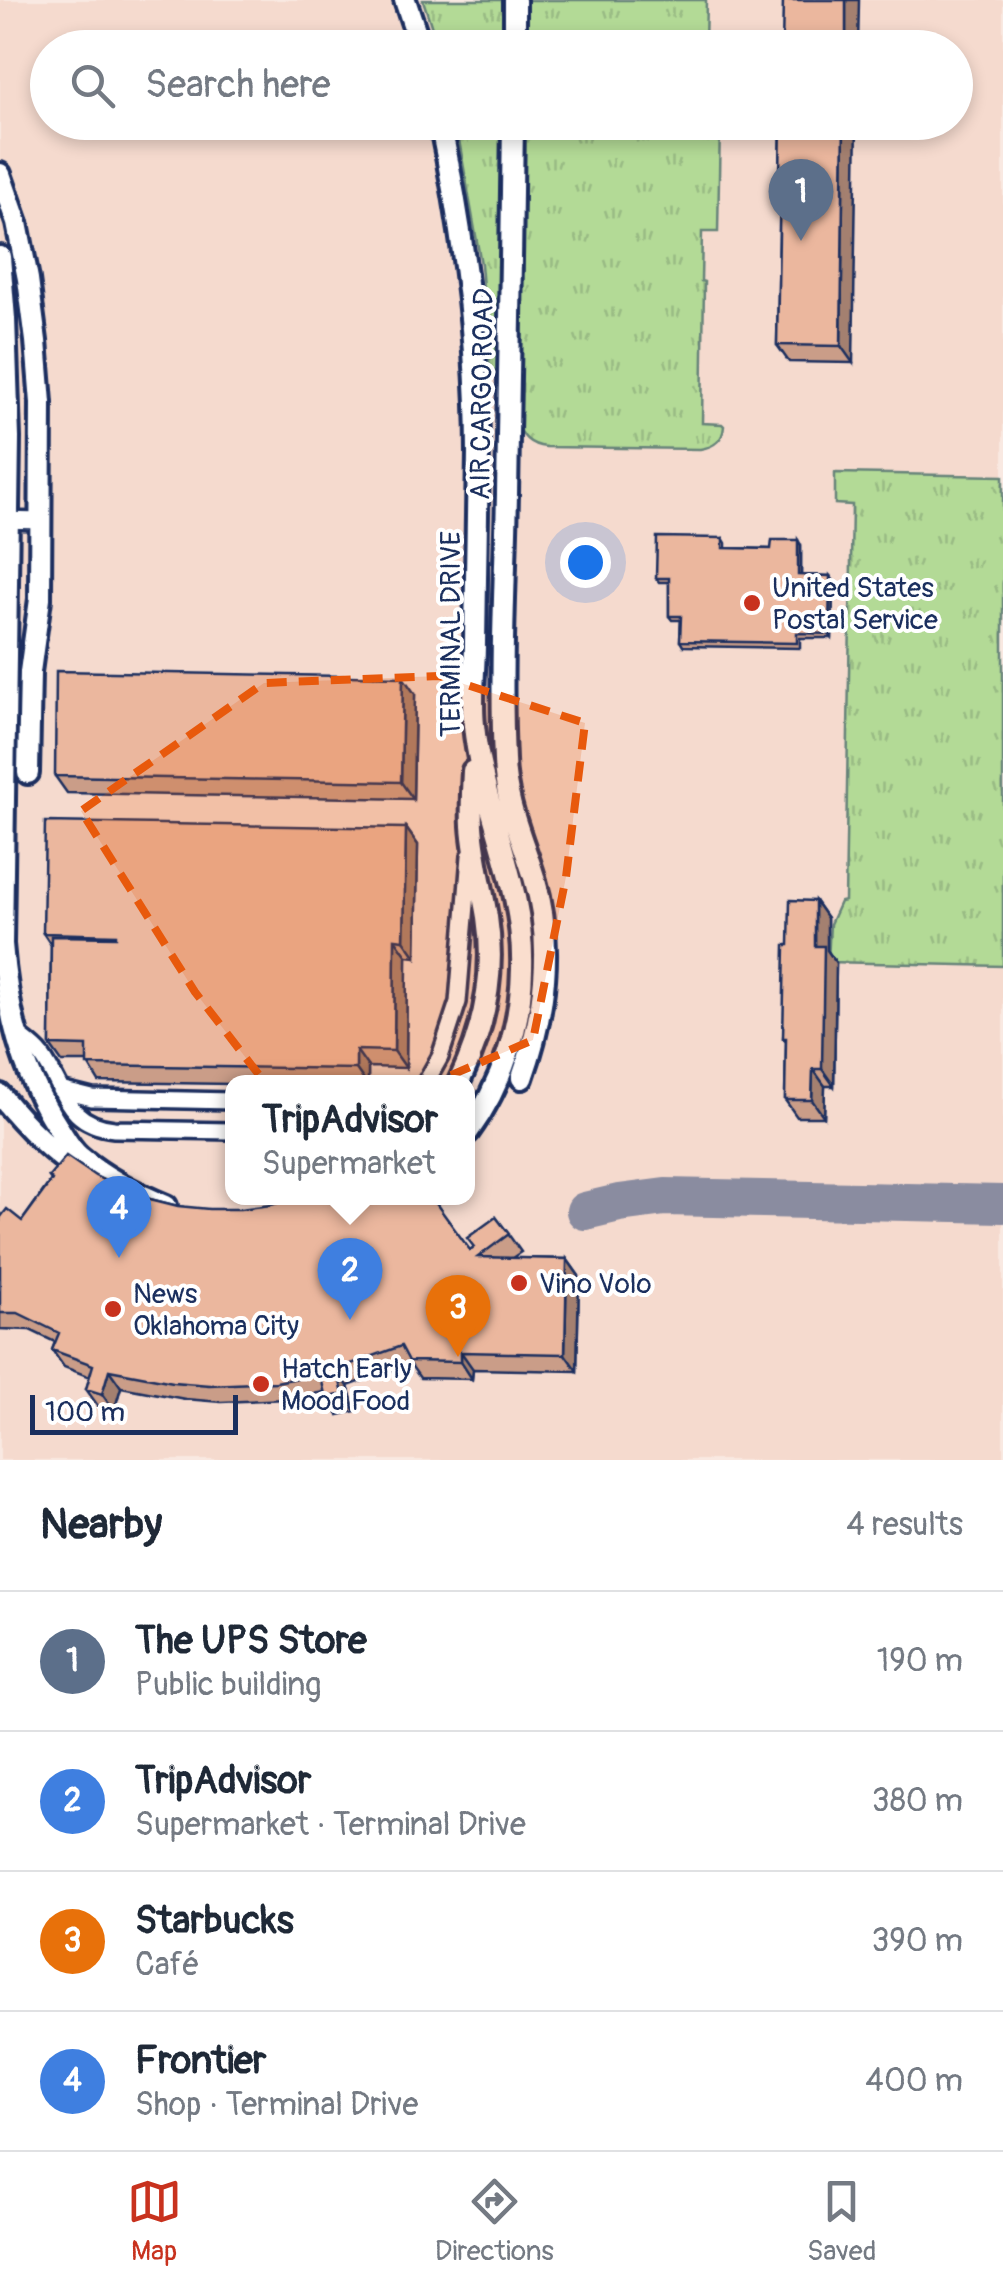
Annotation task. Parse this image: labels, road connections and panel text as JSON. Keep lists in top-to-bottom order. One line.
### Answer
{"streets":{"main road":["AIR CARGO ROAD","TERMINAL DRIVE"]},"places":["United States Postal Service","Vino Volo","News Oklahoma City","Hatch Early Mood Food"],"scale_bar":"100 m","page":{"search":"Search here","pins":["1","4","2","3"],"popup":["TripAdvisor","Supermarket"],"scale":"100 m","heading":["Nearby","4 results"],"list":[{"mark":"1","name":"The UPS Store","note":"Public building","value":"190 m"},{"mark":"2","name":"TripAdvisor","note":"Supermarket · Terminal Drive","value":"380 m"},{"mark":"3","name":"Starbucks","note":"Café","value":"390 m"},{"mark":"4","name":"Frontier","note":"Shop · Terminal Drive","value":"400 m"}],"nav":["Map","Directions","Saved"]}}
